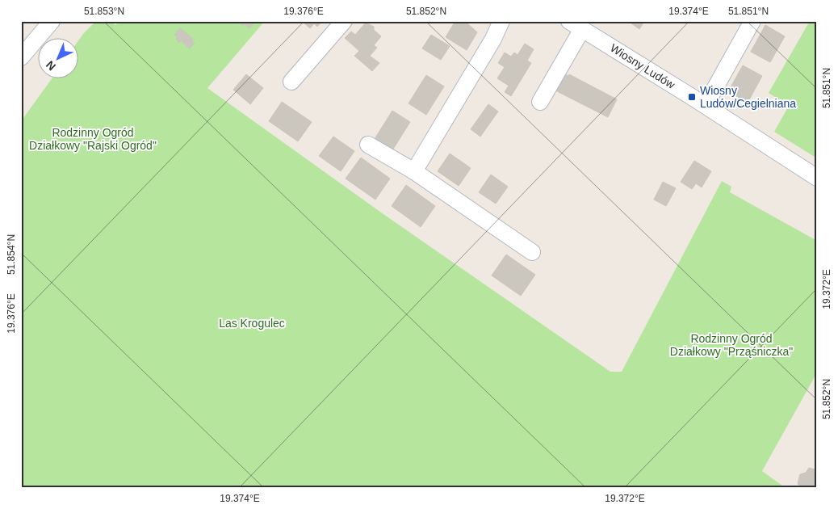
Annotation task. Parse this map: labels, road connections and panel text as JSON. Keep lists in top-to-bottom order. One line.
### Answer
{"streets":{"street":["Wiosny Ludów"]},"parks":["Rodzinny Ogród Działkowy \"Rajski Ogród\"","Las Krogulec","Rodzinny Ogród Działkowy \"Prząśniczka\""],"places":{"transit":["Wiosny Ludów/Cegielniana"]},"north":"bottom left","coordinates":["51.853°N","19.376°E","51.852°N","19.374°E","51.851°N","51.854°N","19.372°E"]}
